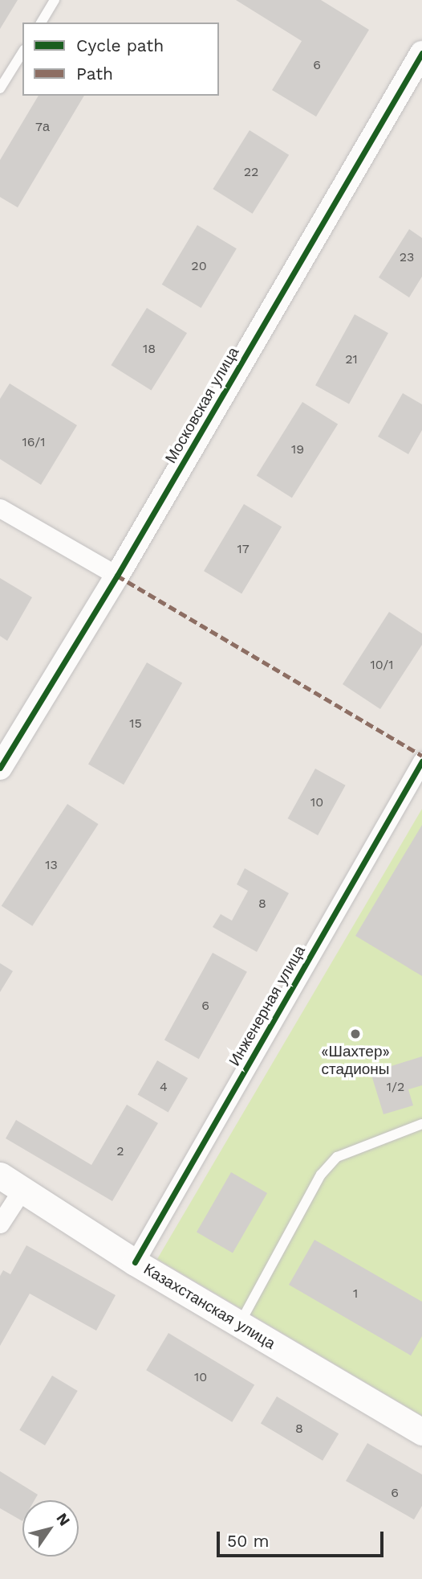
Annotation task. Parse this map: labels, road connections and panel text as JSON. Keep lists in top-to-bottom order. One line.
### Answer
{"streets":{"main road":["Казахстанская улица"],"street":["Московская улица","Инженерная улица"]},"crossings":[["Инженерная улица","Казахстанская улица"]],"places":["«Шахтер» стадионы"],"house_numbers":["6","7а","22","23","20","18","21","16/1","19","17","10/1","15","10","13","8","6","4","1/2","2","1","10","8","6"],"legend":["Cycle path","Path"],"scale_bar":"50 m","north":"top right"}
